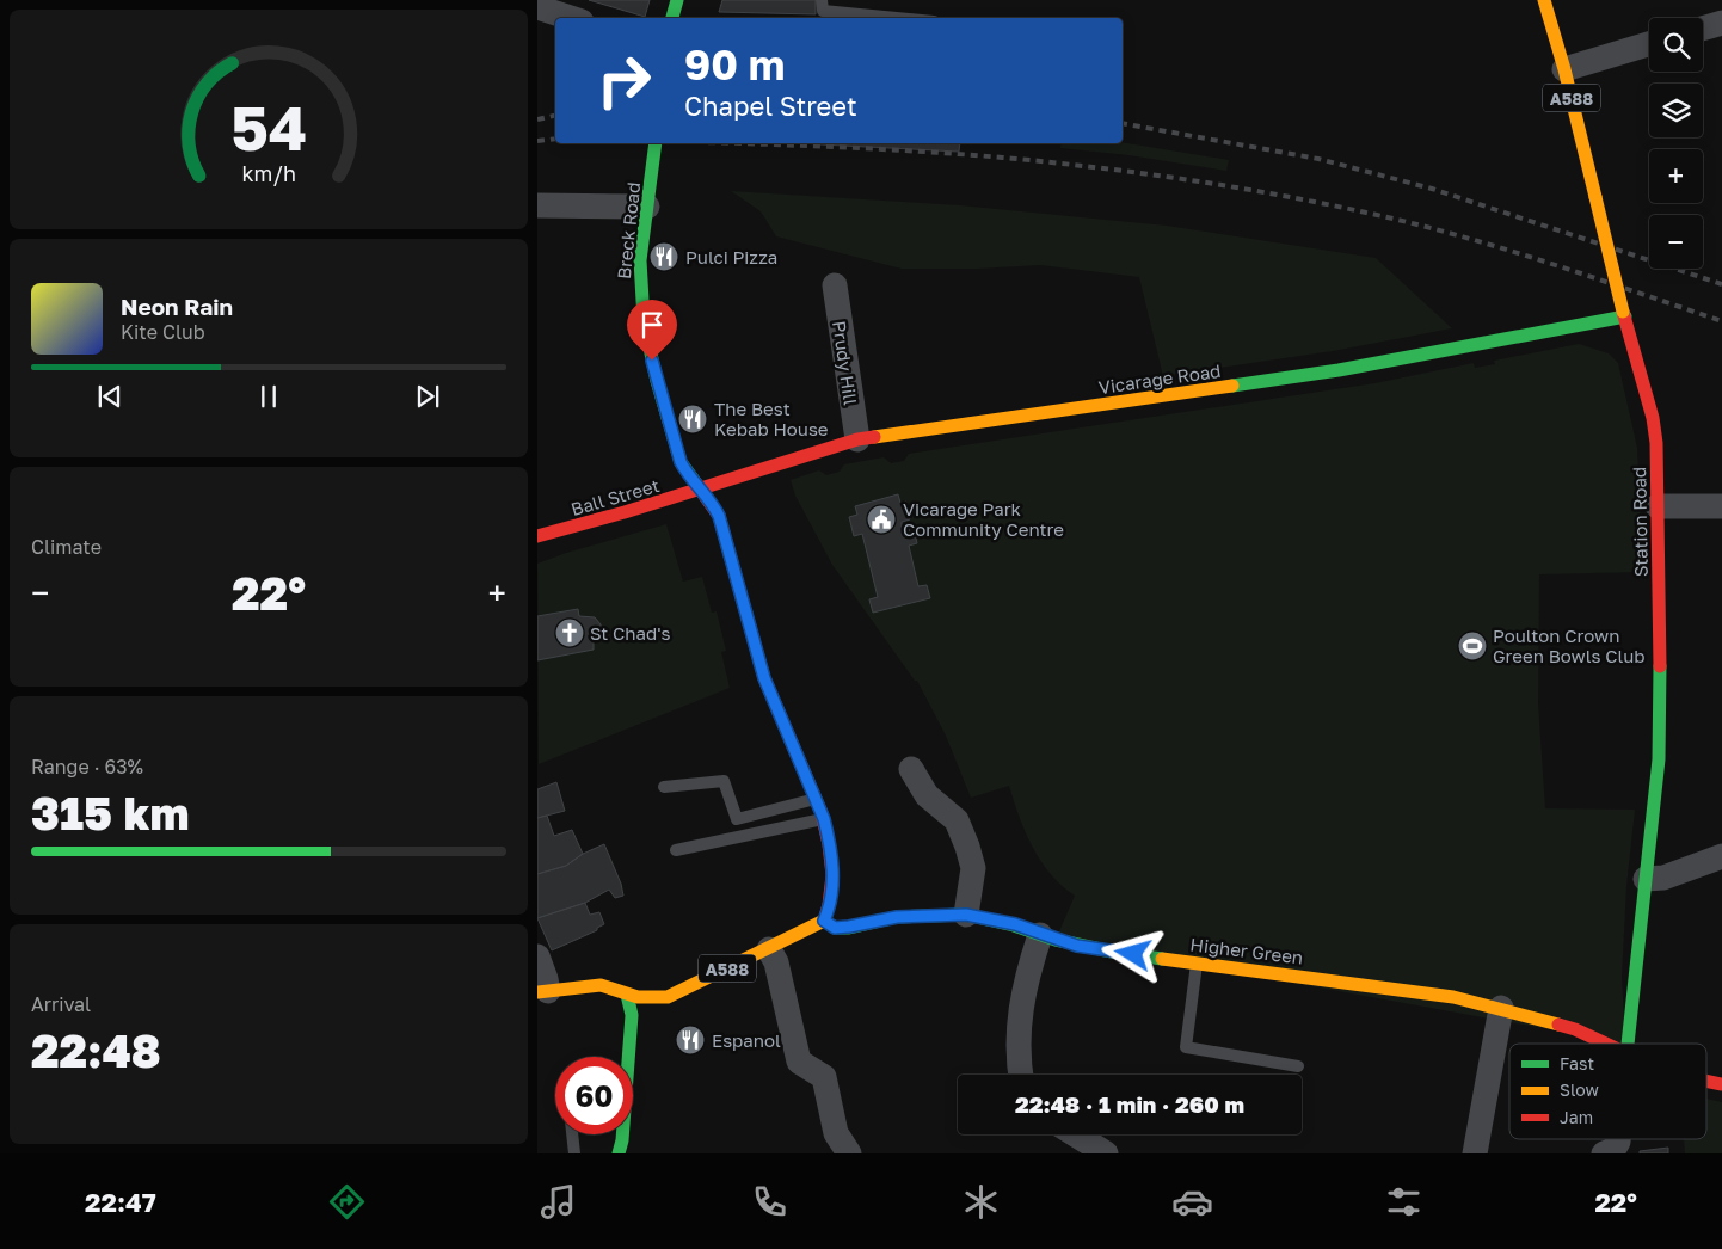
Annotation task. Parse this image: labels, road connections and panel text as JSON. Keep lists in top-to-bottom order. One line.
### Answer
{"streets":{"main road":["A588","Breck Road","Vicarage Road","Ball Street","Station Road","Higher Green"],"street":["Prudy Hill"]},"crossings":[["A588","Breck Road"],["A588","Higher Green"],["Breck Road","Vicarage Road"],["Breck Road","Ball Street"],["Breck Road","Higher Green"],["Prudy Hill","Vicarage Road"],["Vicarage Road","Ball Street"],["Vicarage Road","Station Road"]],"places":{"restaurant":["Pulci Pizza","The Best Kebab House","Espanol"],"public building":["Vicarage Park Community Centre"],"church":["St Chad's"],"sports":["Poulton Crown Green Bowls Club"]},"legend":["Fast","Slow","Jam"],"page":{"map_buttons":["+","−"],"turn":["90 m","Chapel Street"],"song":["Neon Rain","Kite Club"],"tile":["Climate",["Range · 63%","315 km"],["Arrival","22:48"]],"heat":["−","22°","+"],"limit":"60","trip":"22:48 · 1 min · 260 m","tabs":["22:47","22°"],"gauge":["54","km/h"]}}
